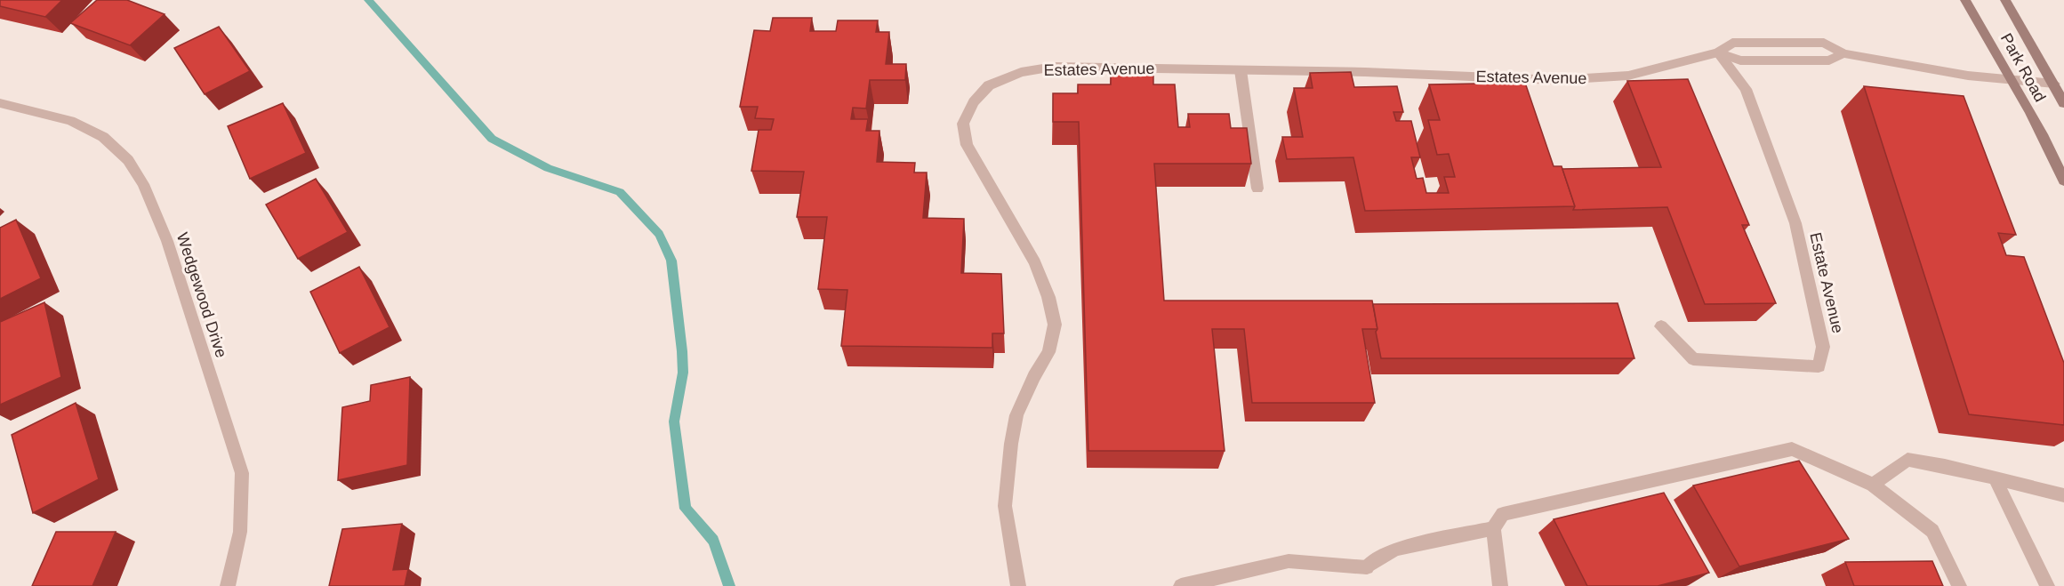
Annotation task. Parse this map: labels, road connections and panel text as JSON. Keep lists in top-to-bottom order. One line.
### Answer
{"streets":{"main road":["Park Road"],"street":["Estates Avenue","Estate Avenue","Wedgewood Drive"]},"crossings":[["Park Road","Estates Avenue"],["Estates Avenue","Estate Avenue"]]}
